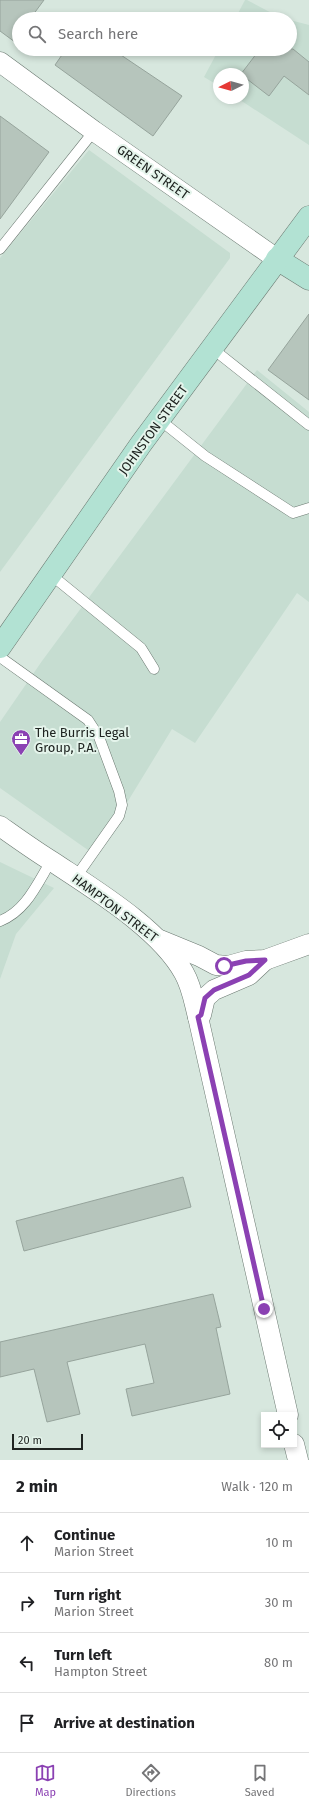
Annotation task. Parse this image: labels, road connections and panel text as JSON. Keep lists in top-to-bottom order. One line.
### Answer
{"streets":{"main road":["GREEN STREET","JOHNSTON STREET"],"street":["HAMPTON STREET"]},"crossings":[["GREEN STREET","JOHNSTON STREET"]],"places":{"office":["The Burris Legal Group, P.A."]},"scale_bar":"20 m","north":"left","page":{"search":"Search here","scale":"20 m","heading":["2 min","Walk · 120 m"],"list":[["Continue","Marion Street","10 m"],["Turn right","Marion Street","30 m"],["Turn left","Hampton Street","80 m"],"Arrive at destination"],"nav":["Map","Directions","Saved"]}}
